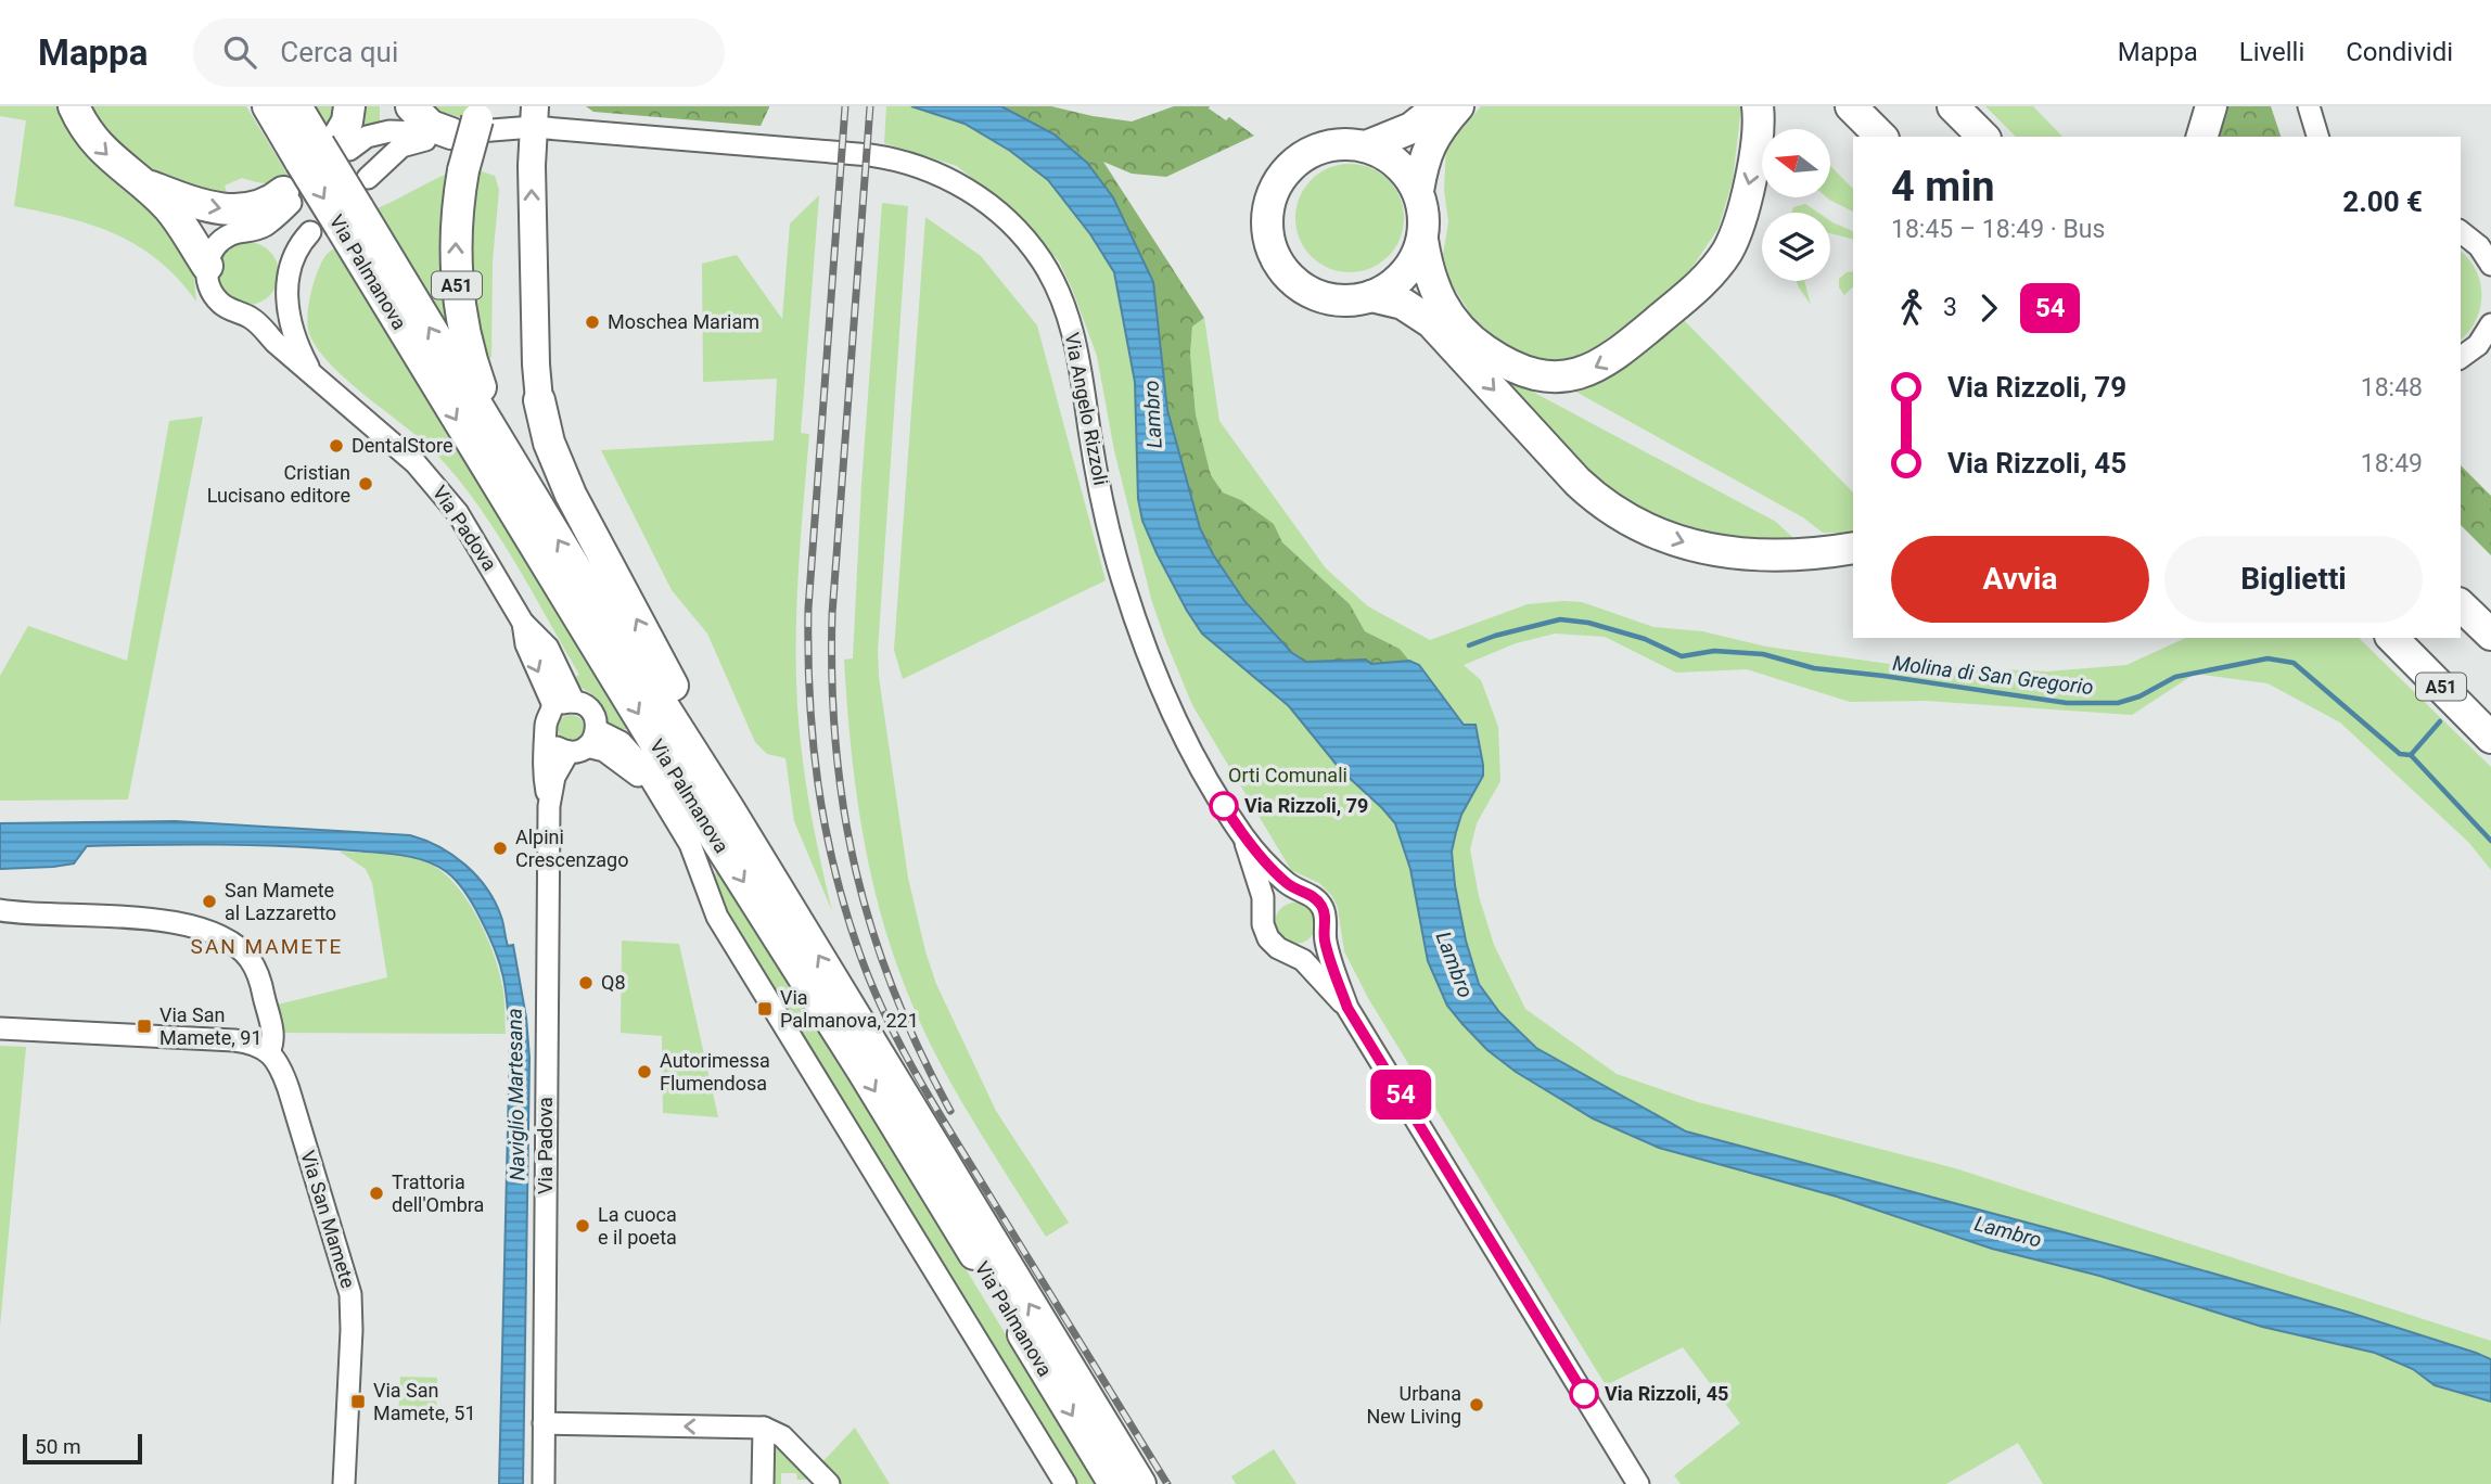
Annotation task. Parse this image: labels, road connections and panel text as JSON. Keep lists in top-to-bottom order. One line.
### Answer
{"streets":{"highway":["Via Palmanova","A51"],"street":["Via Angelo Rizzoli","Via Padova","Via San Mamete"]},"crossings":[["Via Palmanova","A51"],["Via Palmanova","Via Angelo Rizzoli"],["Via Palmanova","Via Padova"],["A51","Via Angelo Rizzoli"]],"districts":["SAN MAMETE"],"water":["Lambro","Molina di San Gregorio","Naviglio Martesana"],"parks":["Orti Comunali"],"places":{"other":["Moschea Mariam","DentalStore","Cristian Lucisano editore","Via Rizzoli, 79","Alpini Crescenzago","San Mamete al Lazzaretto","Q8","Autorimessa Flumendosa","Trattoria dell'Ombra","La cuoca e il poeta","Via Rizzoli, 45","Urbana New Living"],"transit":["Via Palmanova, 221","Via San Mamete, 91","Via San Mamete, 51"]},"lines":["bus line 54"],"scale_bar":"50 m","north":"left","page":{"header":"Mappa","search":"Cerca qui","nav":["Mappa","Livelli","Condividi"],"on_map":"54","heading":["4 min","18:45 – 18:49 · Bus","2.00 €"],"legs":["3","54"],"list":[{"name":"Via Rizzoli, 79","value":"18:48"},{"name":"Via Rizzoli, 45","value":"18:49"}],"buttons":["Avvia","Biglietti"],"scale":"50 m"}}
